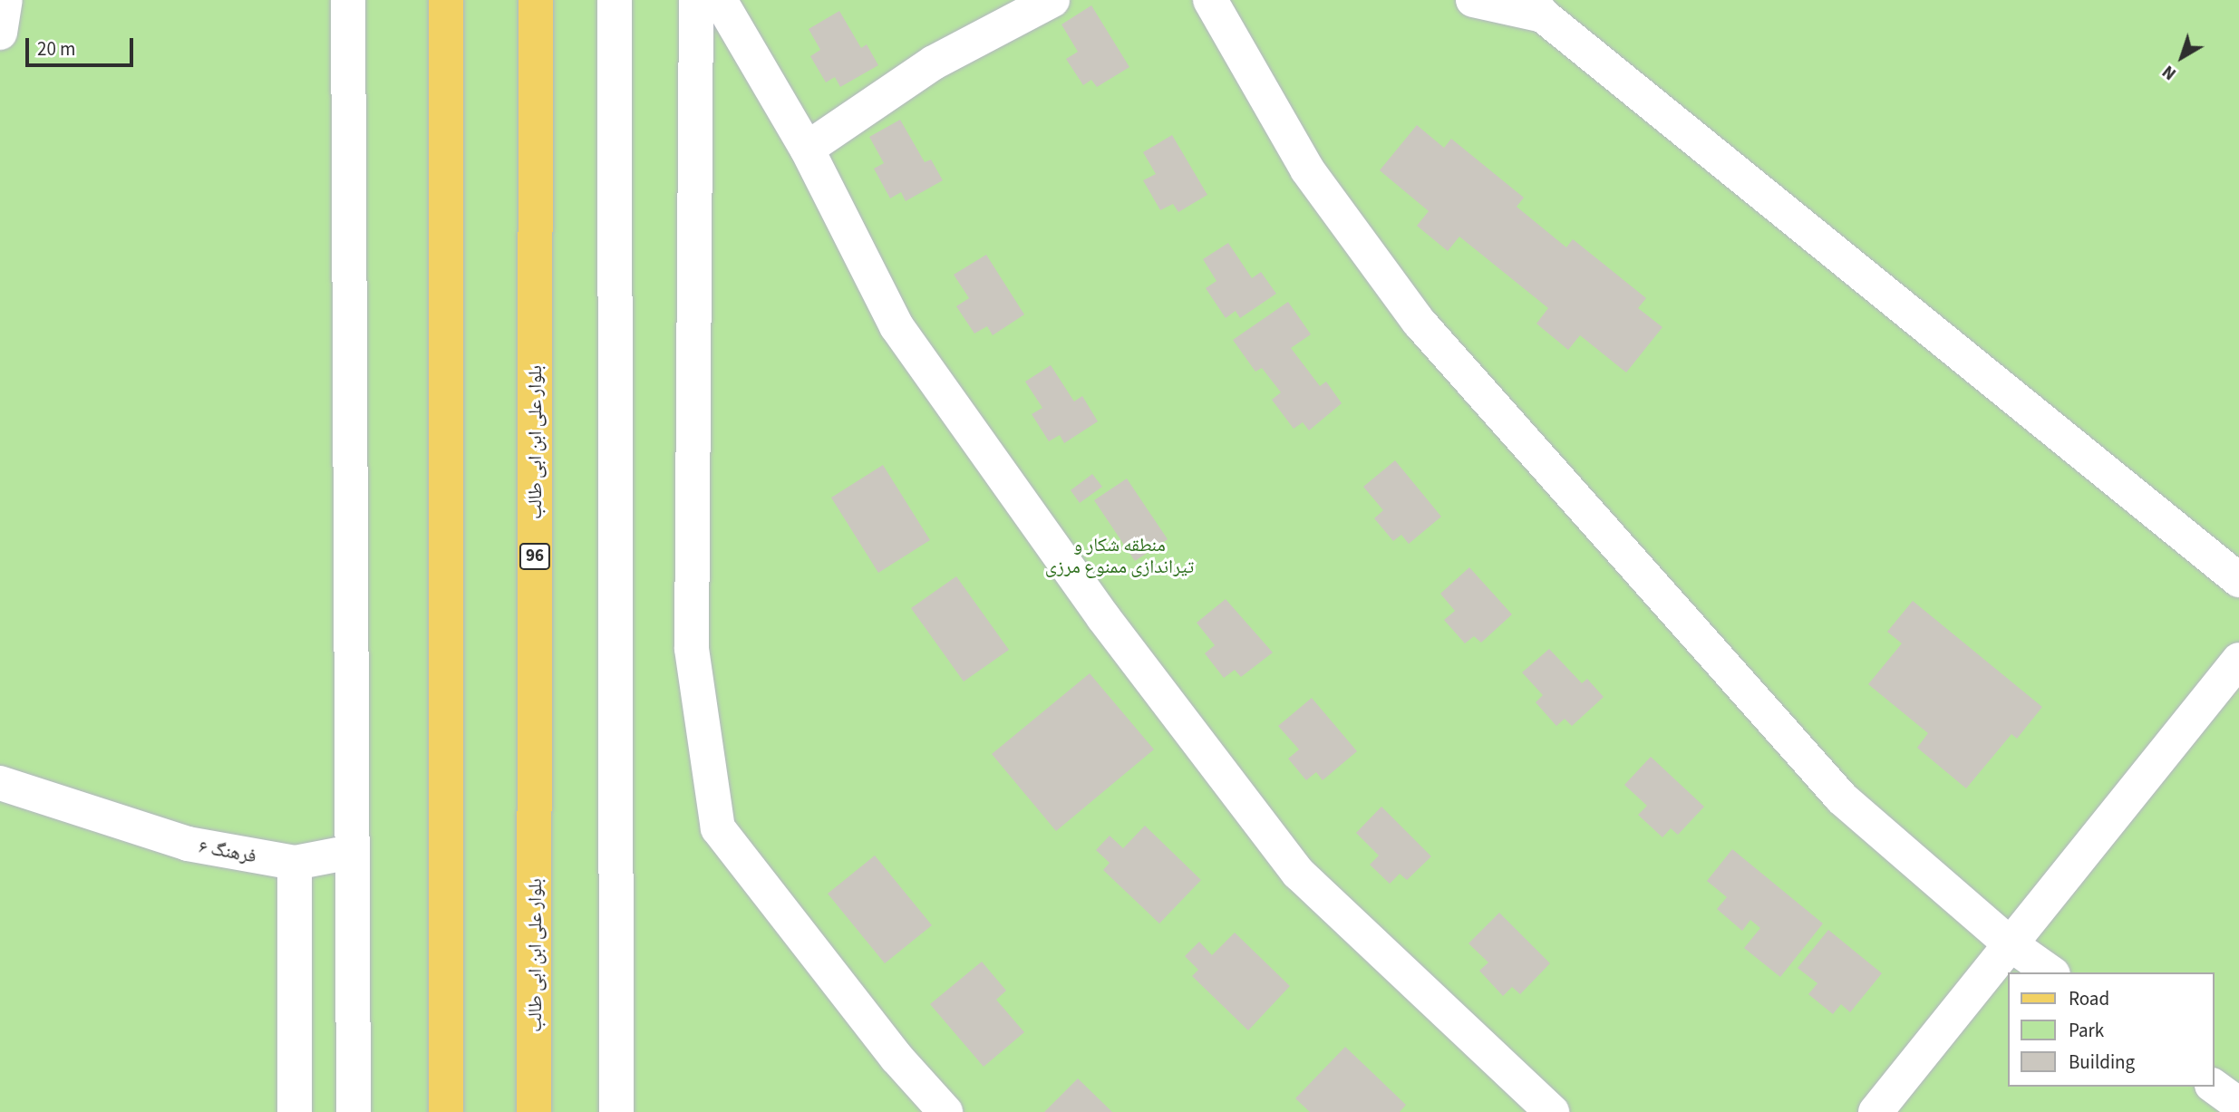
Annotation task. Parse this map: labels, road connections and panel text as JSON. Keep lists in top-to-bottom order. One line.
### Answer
{"streets":{"main road":["بلوار علی ابن ابی طالب","96"],"street":["فرهنگ ۶"]},"parks":["منطقه شکار و تیراندازی ممنوع مرزی"],"legend":["Road","Park","Building"],"scale_bar":"20 m","north":"bottom left"}
